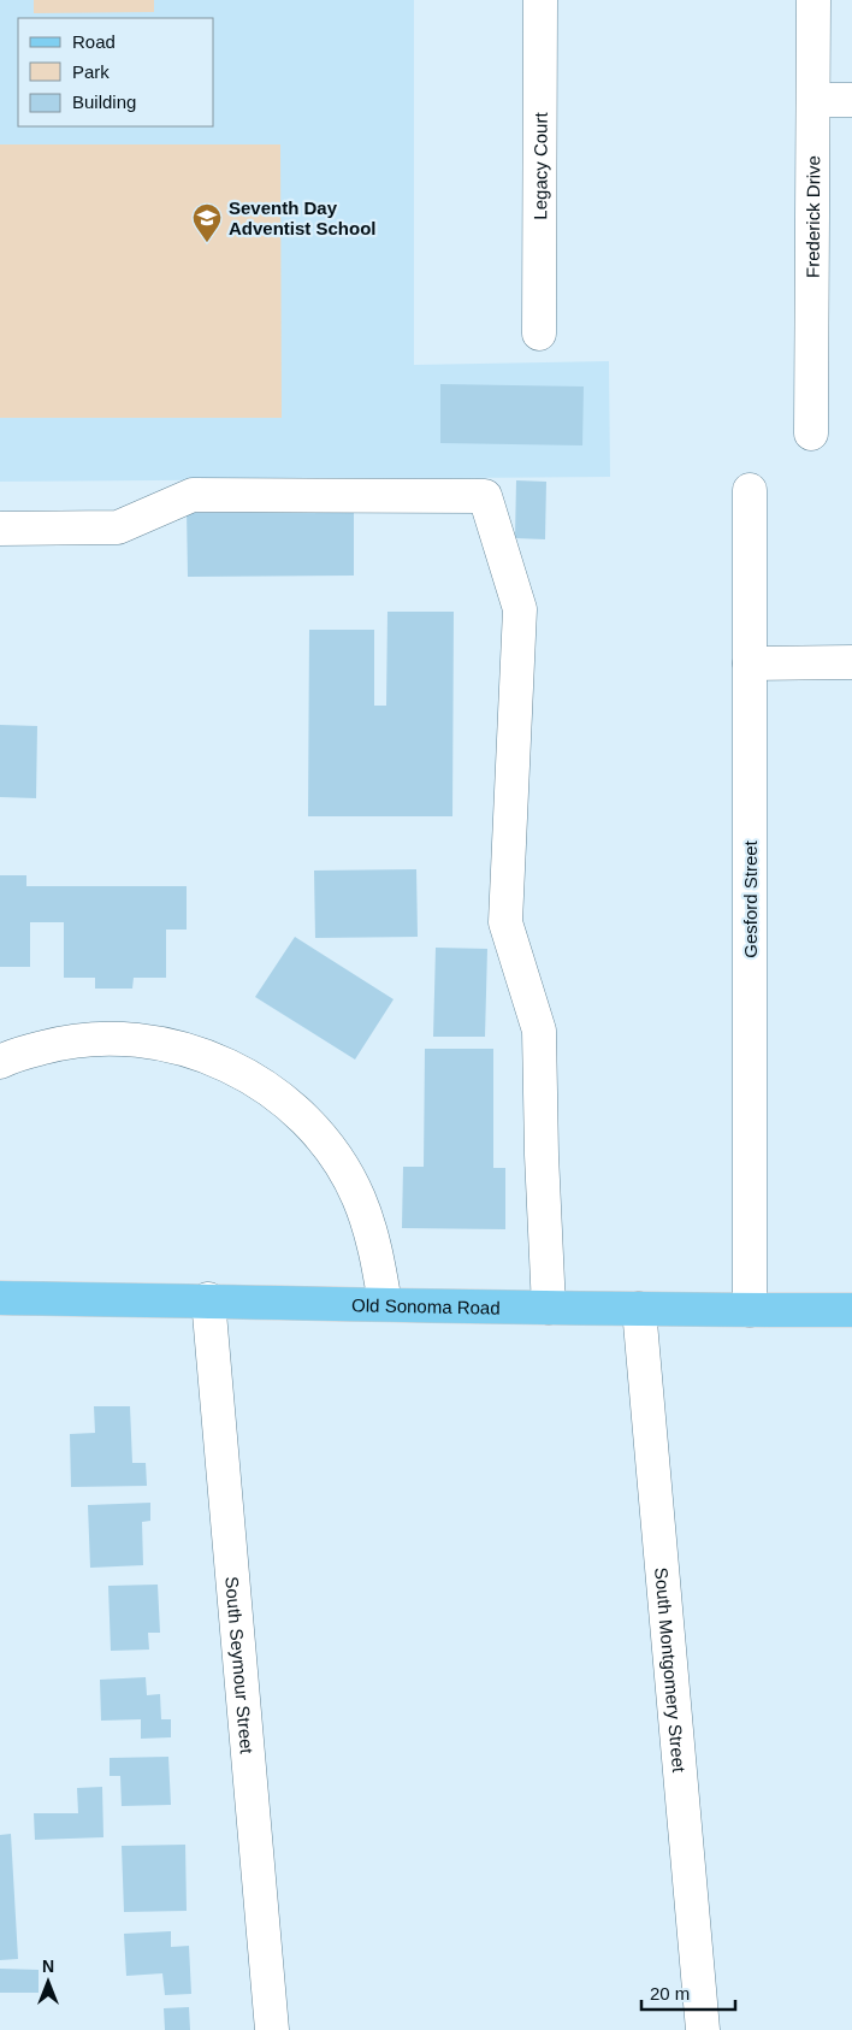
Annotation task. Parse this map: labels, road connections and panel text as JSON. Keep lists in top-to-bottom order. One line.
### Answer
{"streets":{"main road":["Old Sonoma Road"],"street":["Legacy Court","Frederick Drive","Gesford Street","South Seymour Street","South Montgomery Street"]},"crossings":[["Gesford Street","Old Sonoma Road"],["Old Sonoma Road","South Seymour Street"],["Old Sonoma Road","South Montgomery Street"]],"places":{"school or university":["Seventh Day Adventist School"]},"legend":["Road","Park","Building"],"scale_bar":"20 m","north":"top"}
